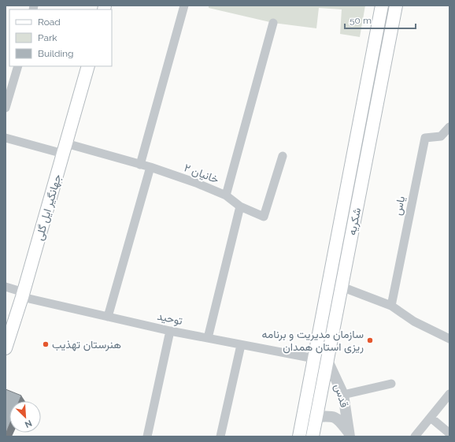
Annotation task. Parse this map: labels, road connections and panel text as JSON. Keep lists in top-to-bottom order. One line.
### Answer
{"streets":{"main road":["جهانگیر ایل گلی","شکریه"],"street":["خانیان ۲","یاس","توحید","قدس"]},"crossings":[["خانیان ۲","جهانگیر ایل گلی"],["جهانگیر ایل گلی","توحید"],["شکریه","توحید"],["شکریه","قدس"]],"places":["سازمان مدیریت و برنامه ریزی استان همدان","هنرستان تهذیب"],"legend":["Road","Park","Building"],"scale_bar":"50 m","north":"bottom right"}
